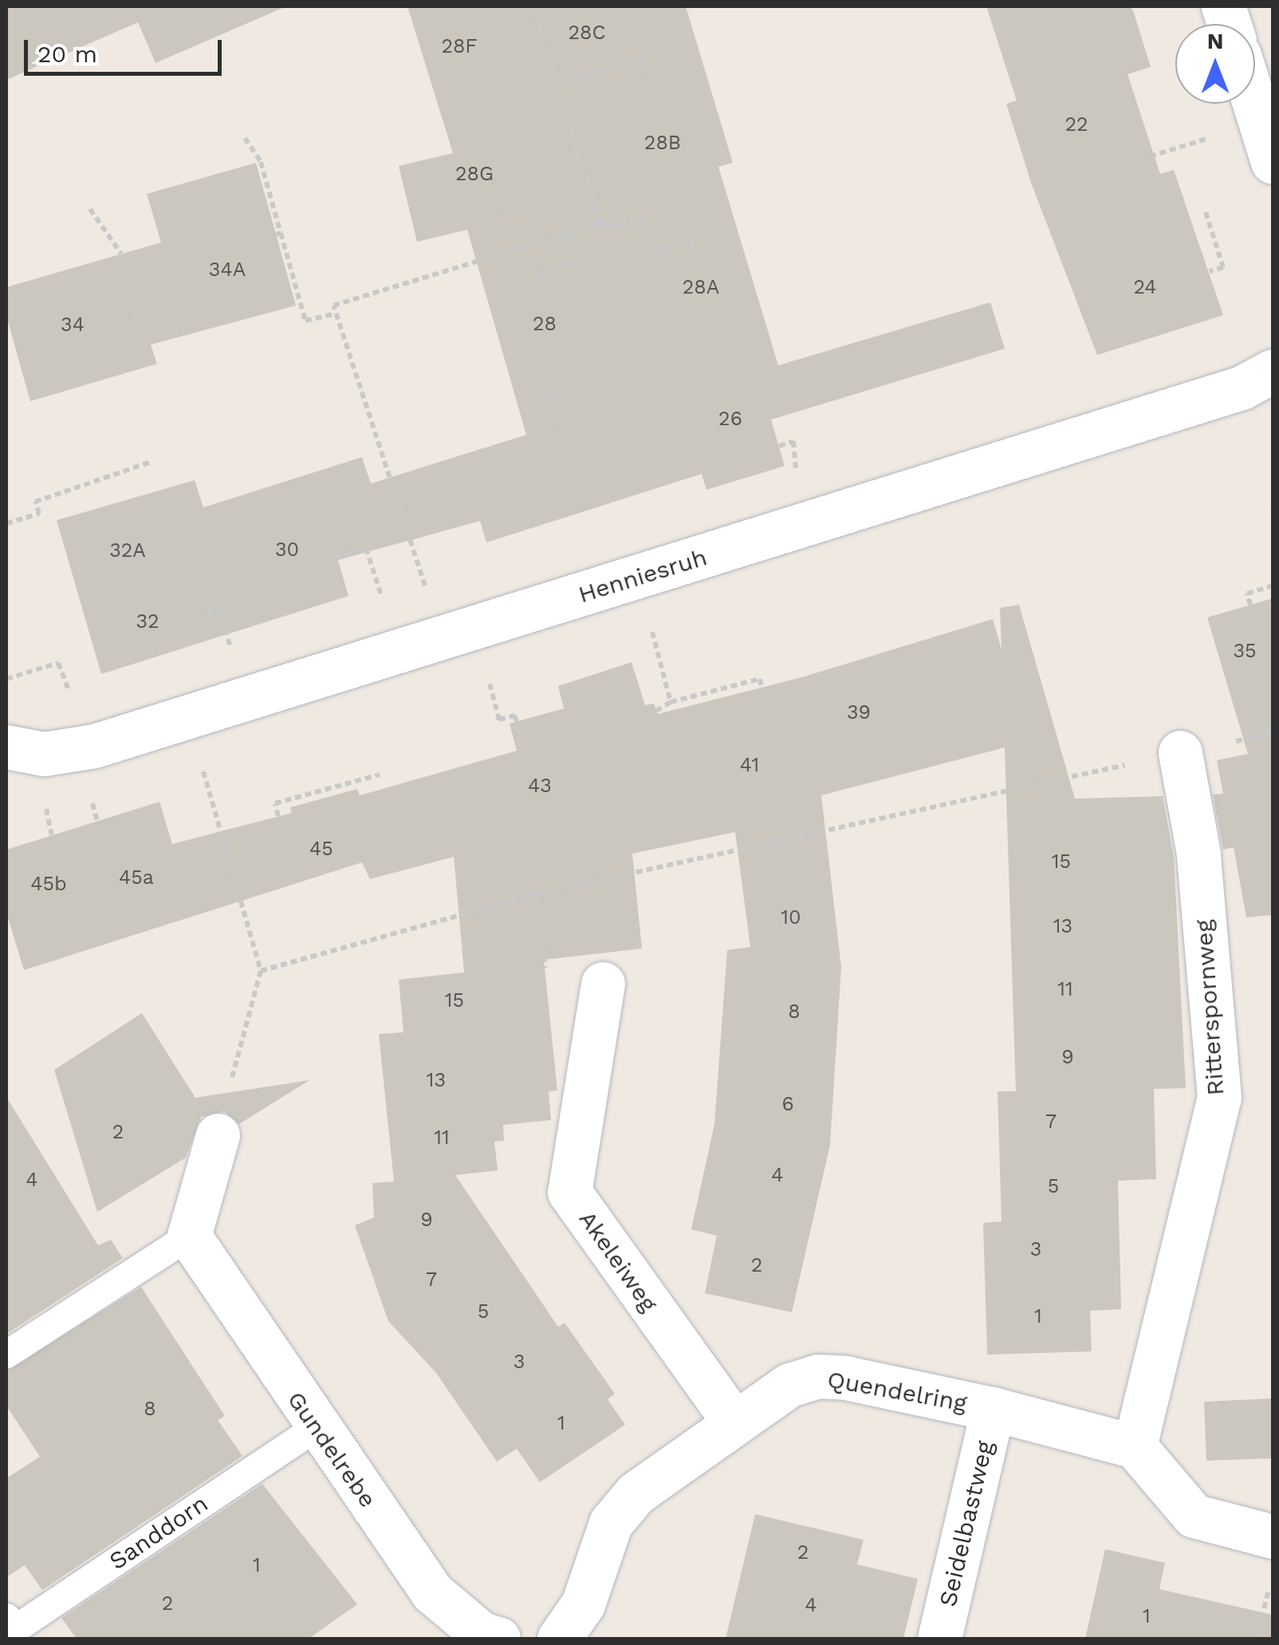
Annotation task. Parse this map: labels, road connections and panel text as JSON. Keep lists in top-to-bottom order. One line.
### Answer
{"streets":{"street":["Henniesruh","Ritterspornweg","Akeleiweg","Quendelring","Gundelrebe","Seidelbastweg"],"lane":["Sanddorn"]},"crossings":[["Ritterspornweg","Quendelring"],["Akeleiweg","Quendelring"],["Quendelring","Seidelbastweg"],["Gundelrebe","Sanddorn"]],"house_numbers":["28C","28F","22","28B","28G","34A","28A","24","28","34","26","30","32A","32","35","39","41","43","45","15","45a","45b","10","13","11","15","8","9","13","6","7","2","11","4","4","5","9","3","2","7","5","1","3","8","1","2","1","2","4","1"],"scale_bar":"20 m","north":"top"}
